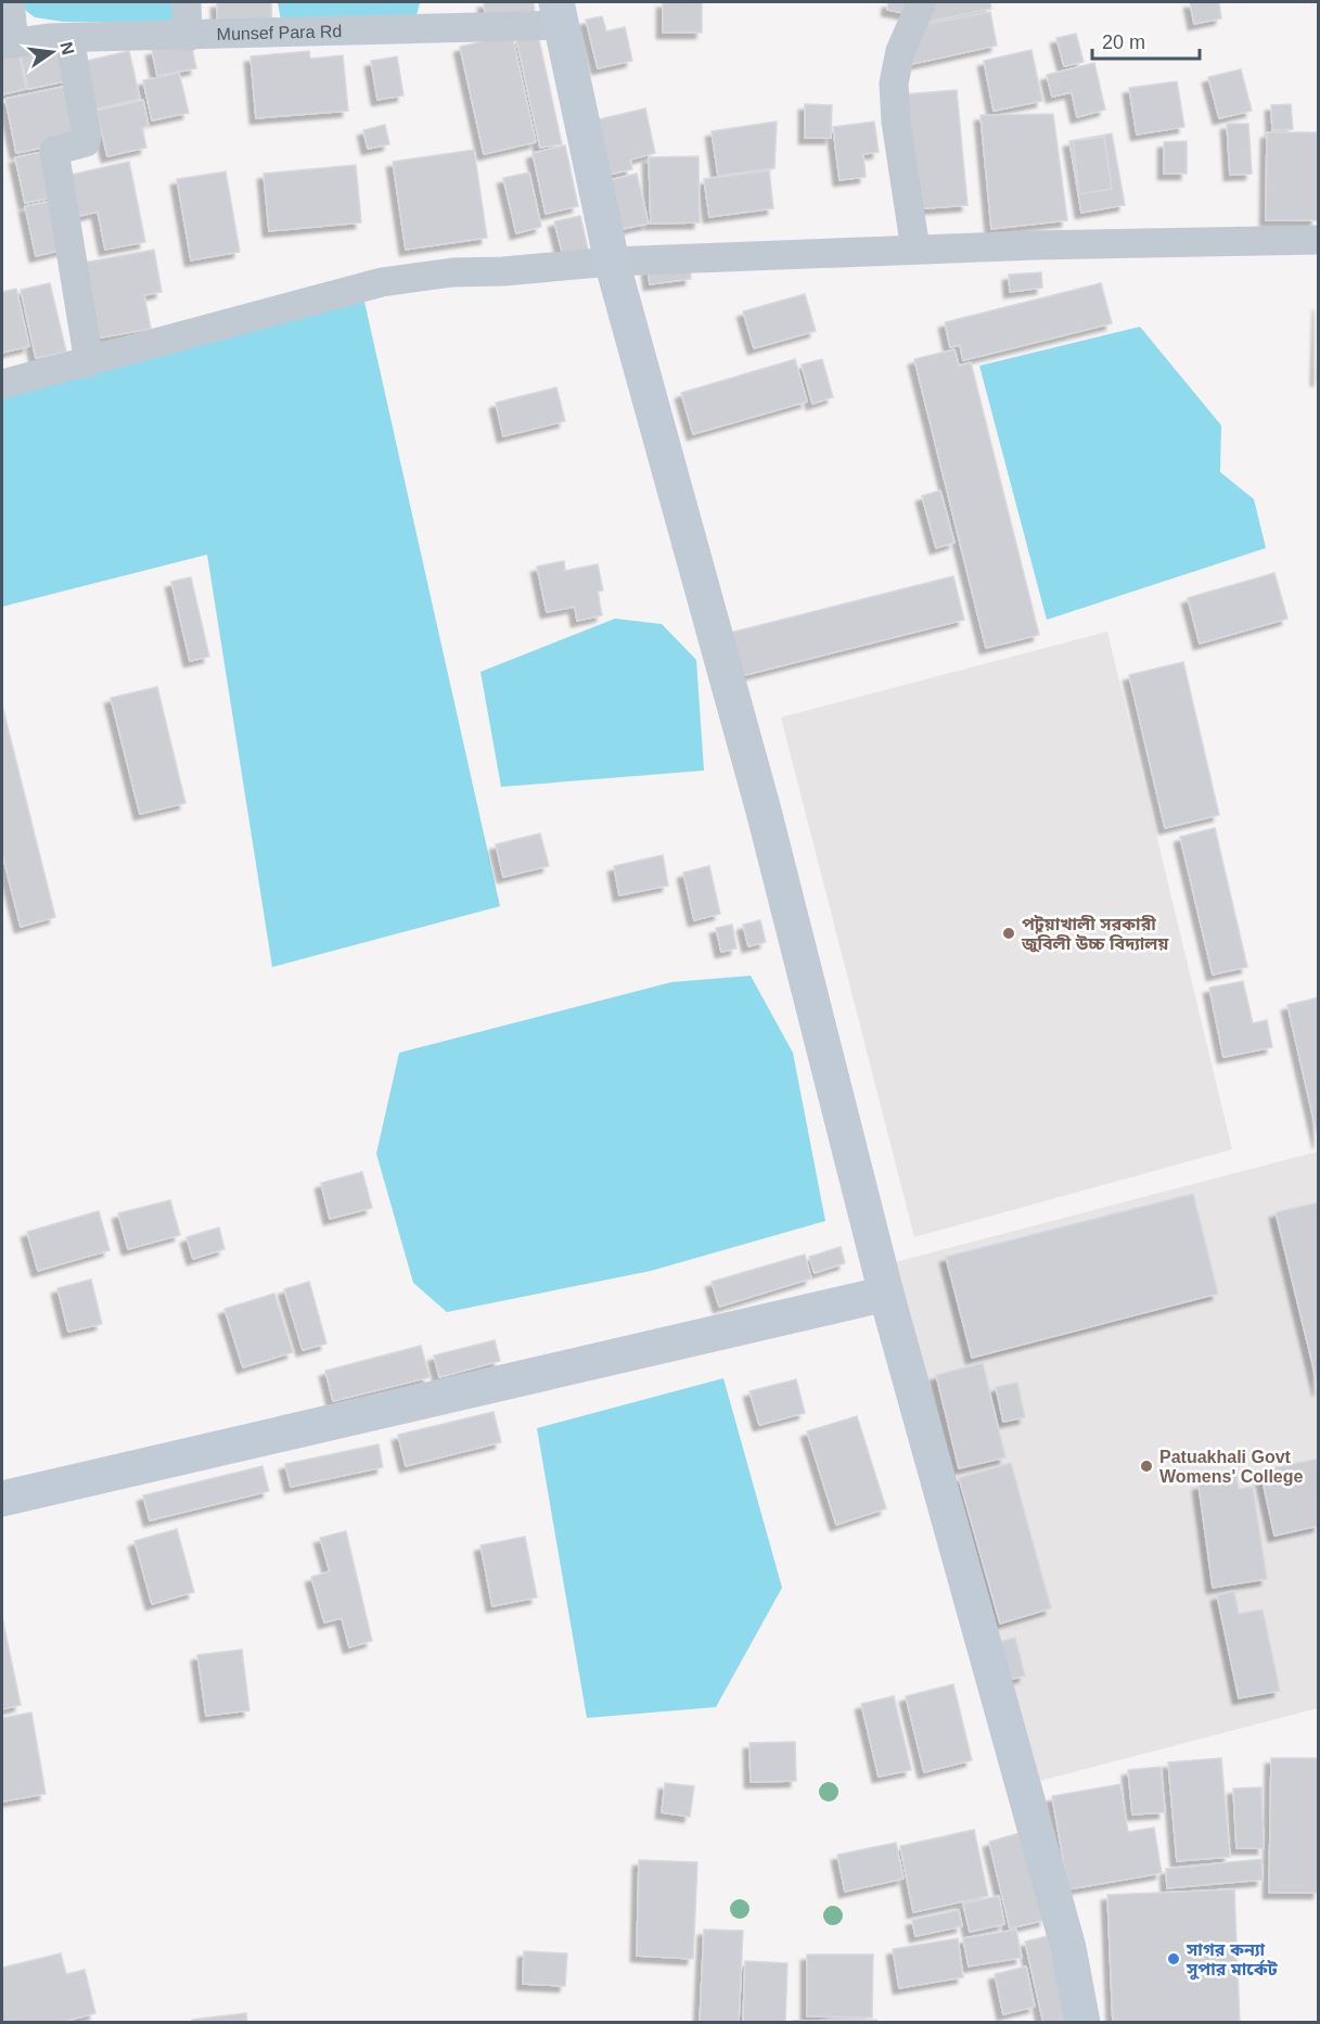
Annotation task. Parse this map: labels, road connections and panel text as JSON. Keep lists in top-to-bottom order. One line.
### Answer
{"streets":{"street":["Munsef Para Rd"]},"places":["পটুয়াখালী সরকারী জুবিলী উচ্চ বিদ্যালয়","Patuakhali Govt Womens' College","সাগর কন্যা সুপার মার্কেট"],"scale_bar":"20 m","north":"right"}
